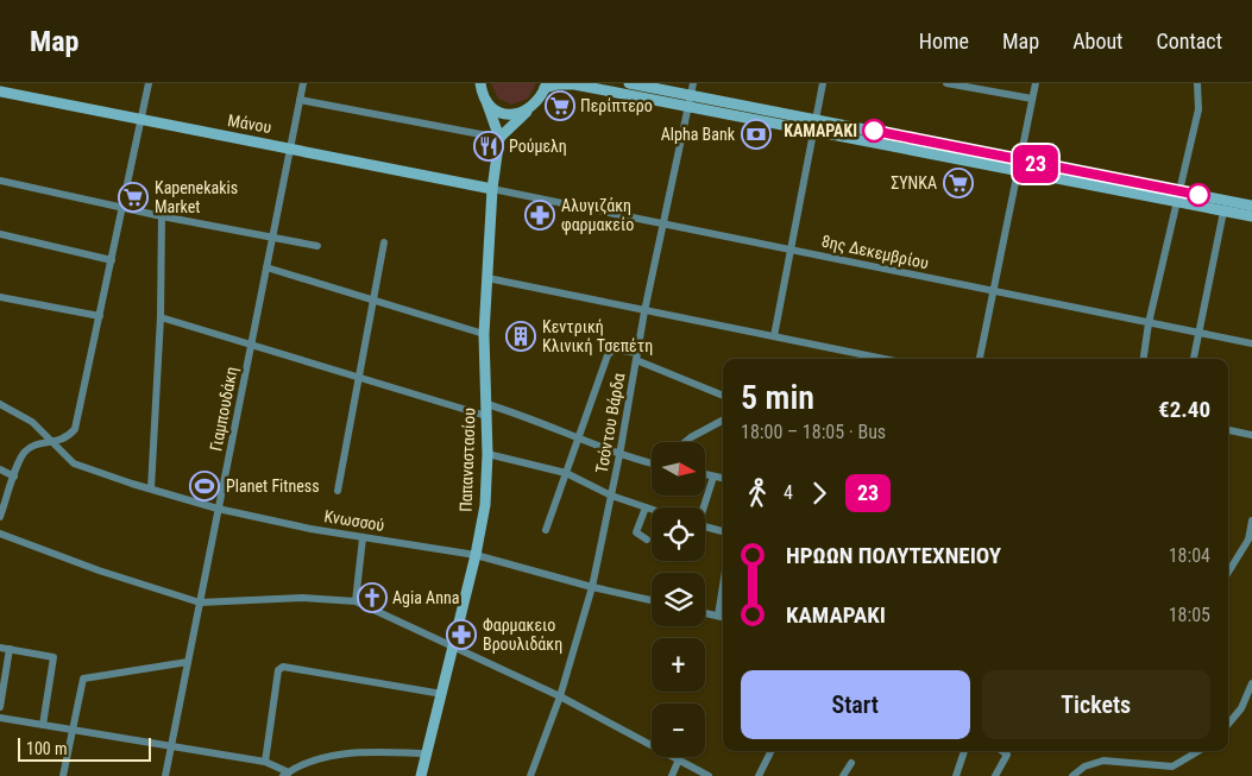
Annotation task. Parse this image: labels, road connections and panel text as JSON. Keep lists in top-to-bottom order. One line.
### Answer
{"streets":{"street":["Μάνου","8ης Δεκεμβρίου","Γιαμπουδάκη","Τσόντου Βάρδα","Παπαναστασίου","Κνωσσού"]},"crossings":[["Μάνου","8ης Δεκεμβρίου"],["Μάνου","Γιαμπουδάκη"],["Μάνου","Παπαναστασίου"],["8ης Δεκεμβρίου","Τσόντου Βάρδα"],["8ης Δεκεμβρίου","Παπαναστασίου"],["Γιαμπουδάκη","Κνωσσού"],["Τσόντου Βάρδα","Κνωσσού"],["Παπαναστασίου","Κνωσσού"]],"places":{"supermarket":["Περίπτερο","ΣΥΝΚΑ","Kapenekakis Market"],"other":["ΚΑΜΑΡΑΚΙ"],"bank":["Alpha Bank"],"restaurant":["Ρούμελη"],"pharmacy":["Αλυγιζάκη φαρμακείο","Φαρμακειο Βρουλιδάκη"],"building":["Κεντρική Κλινική Τσεπέτη"],"sports":["Planet Fitness"],"church":["Agia Anna"]},"lines":["bus line 23"],"scale_bar":"100 m","north":"right","page":{"header":"Map","nav":["Home","Map","About","Contact"],"on_map":"23","heading":["5 min","18:00 – 18:05 · Bus","€2.40"],"map_buttons":["+","−"],"legs":["4","23"],"list":[{"name":"ΗΡΩΩΝ ΠΟΛΥΤΕΧΝΕΙΟΥ","value":"18:04"},{"name":"ΚΑΜΑΡΑΚΙ","value":"18:05"}],"buttons":["Start","Tickets"],"scale":"100 m"}}
